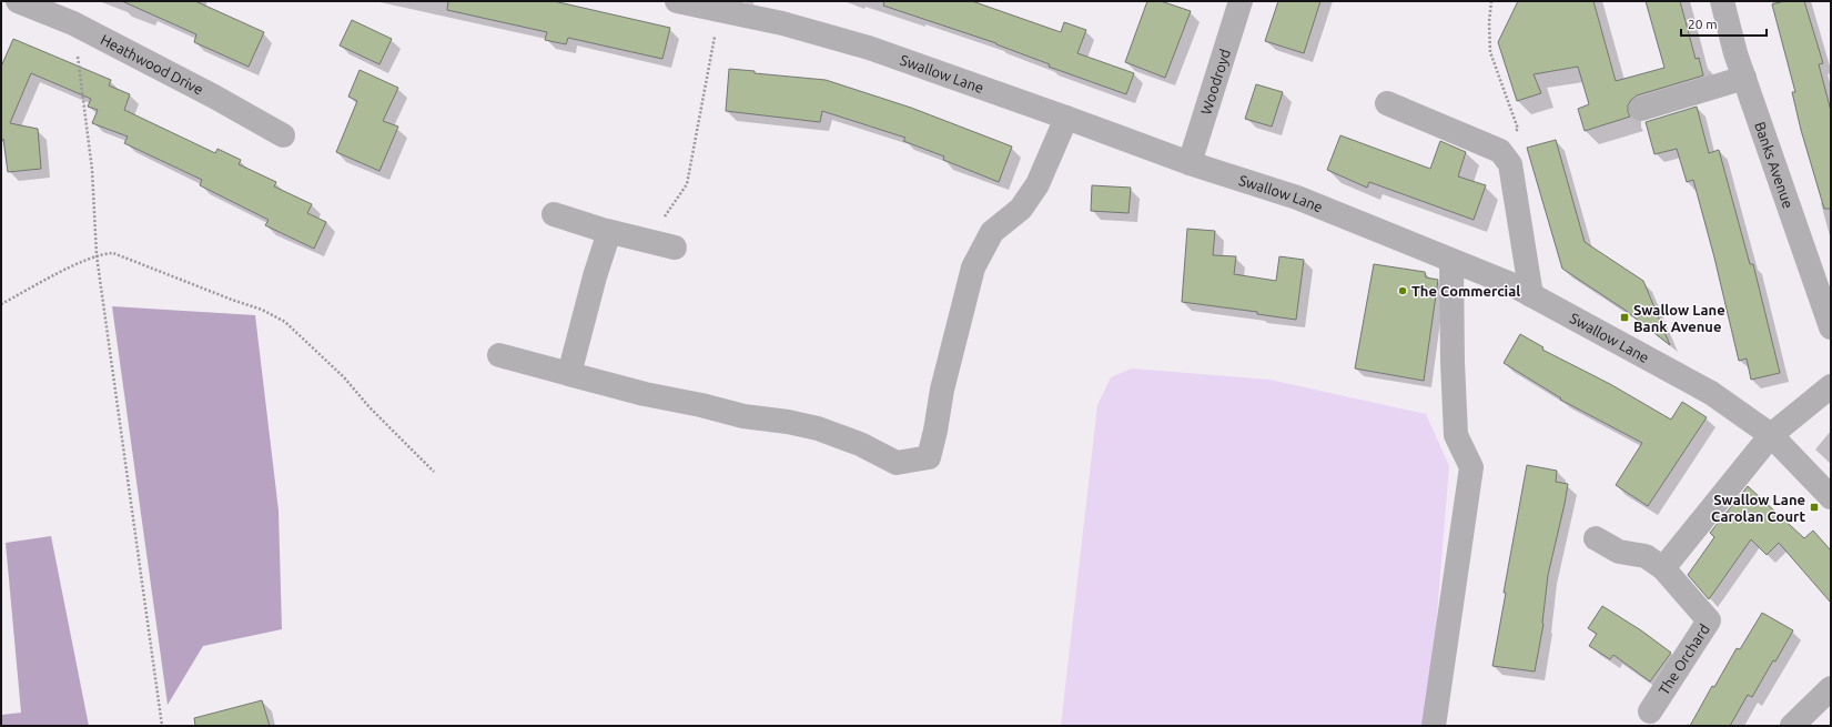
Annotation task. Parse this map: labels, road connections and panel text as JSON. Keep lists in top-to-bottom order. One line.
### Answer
{"streets":{"street":["Heathwood Drive","Swallow Lane","Woodroyd","Banks Avenue","The Orchard"]},"crossings":[["Swallow Lane","Woodroyd"]],"places":{"other":["The Commercial"],"transit":["Swallow Lane Bank Avenue","Swallow Lane Carolan Court"]},"scale_bar":"20 m"}
